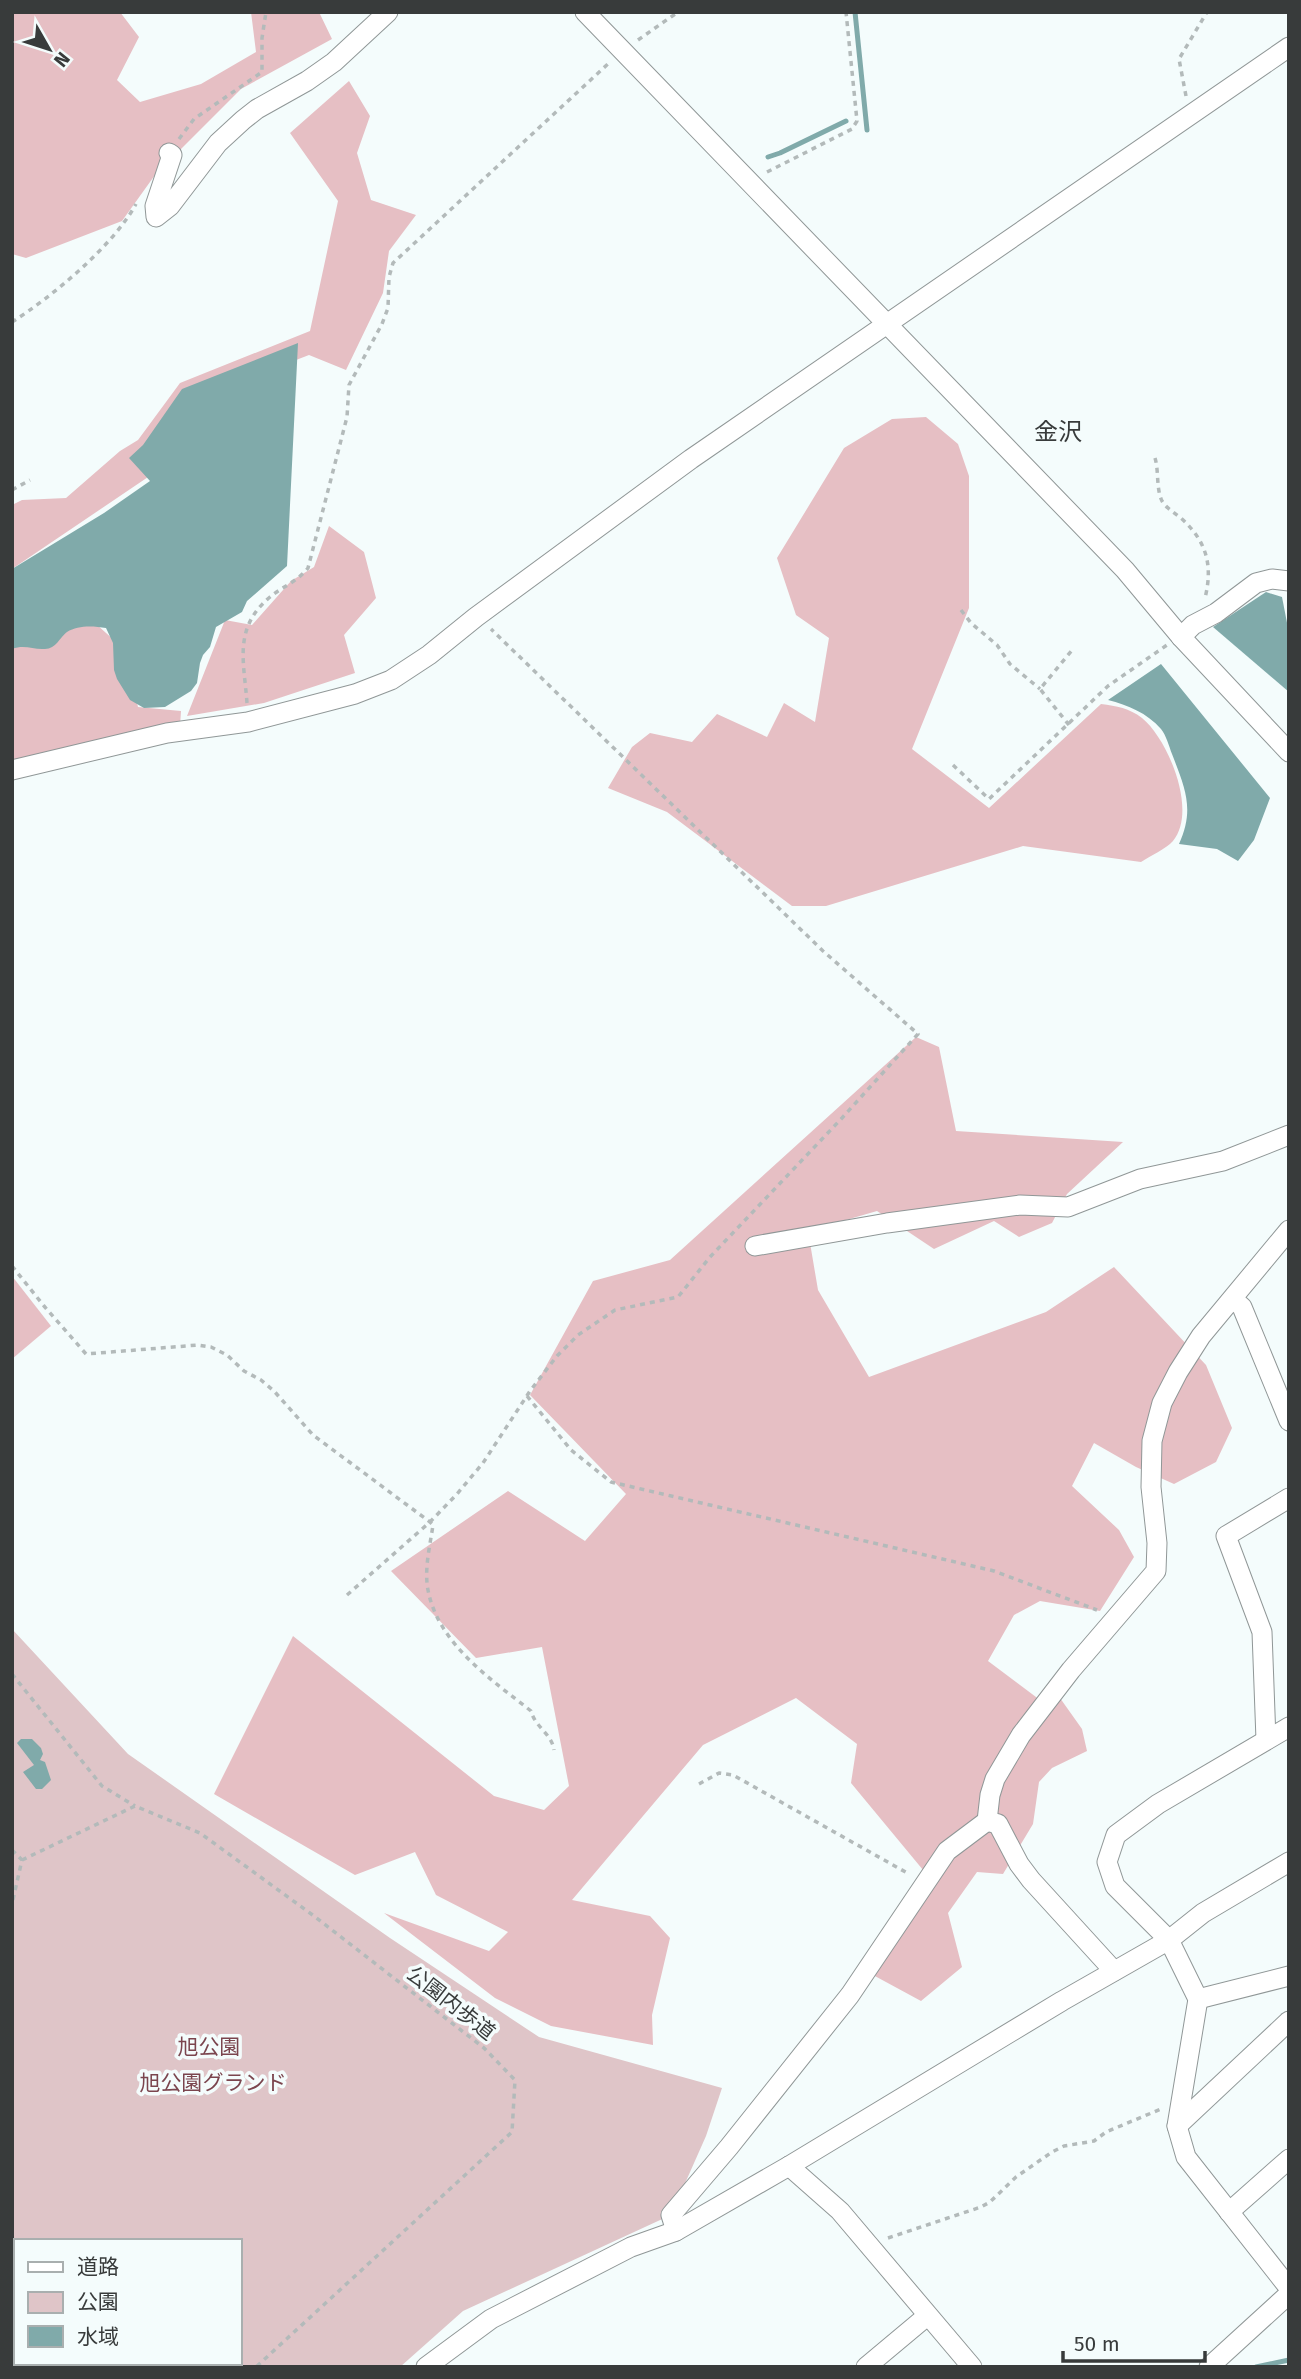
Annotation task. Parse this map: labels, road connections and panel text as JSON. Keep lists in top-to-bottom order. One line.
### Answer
{"streets":{"path":["公園内歩道"]},"districts":["金沢"],"parks":["旭公園","旭公園グランド"],"legend":["道路","公園","水域"],"scale_bar":"50 m","north":"bottom right"}
